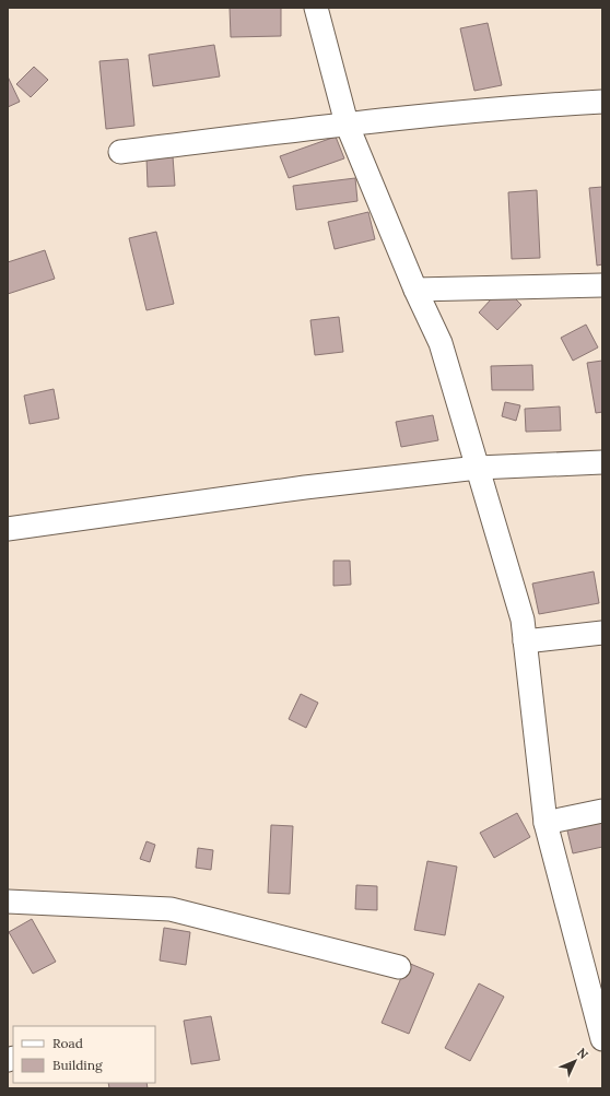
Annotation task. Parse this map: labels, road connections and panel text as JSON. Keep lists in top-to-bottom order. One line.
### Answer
{"legend":["Road","Building"],"north":"top right"}
